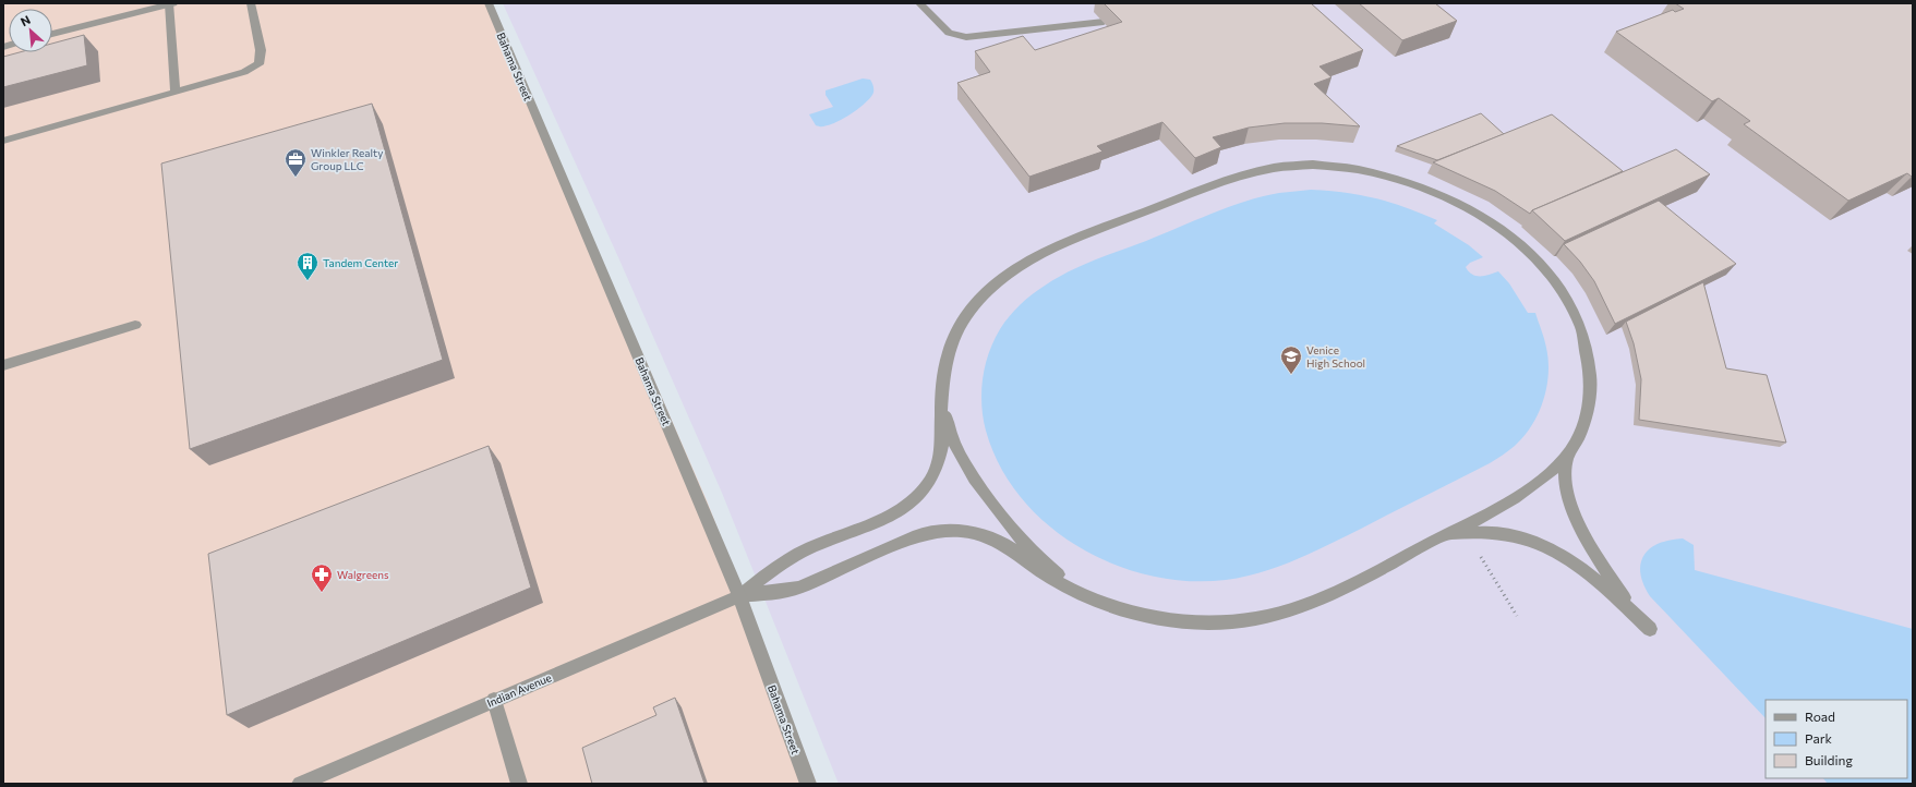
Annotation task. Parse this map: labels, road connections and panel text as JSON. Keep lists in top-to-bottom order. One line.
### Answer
{"streets":{"street":["Bahama Street","Indian Avenue"]},"crossings":[["Bahama Street","Indian Avenue"]],"places":{"office":["Winkler Realty Group LLC"],"building":["Tandem Center"],"school or university":["Venice High School"],"pharmacy":["Walgreens"]},"legend":["Road","Park","Building"],"north":"top left"}
